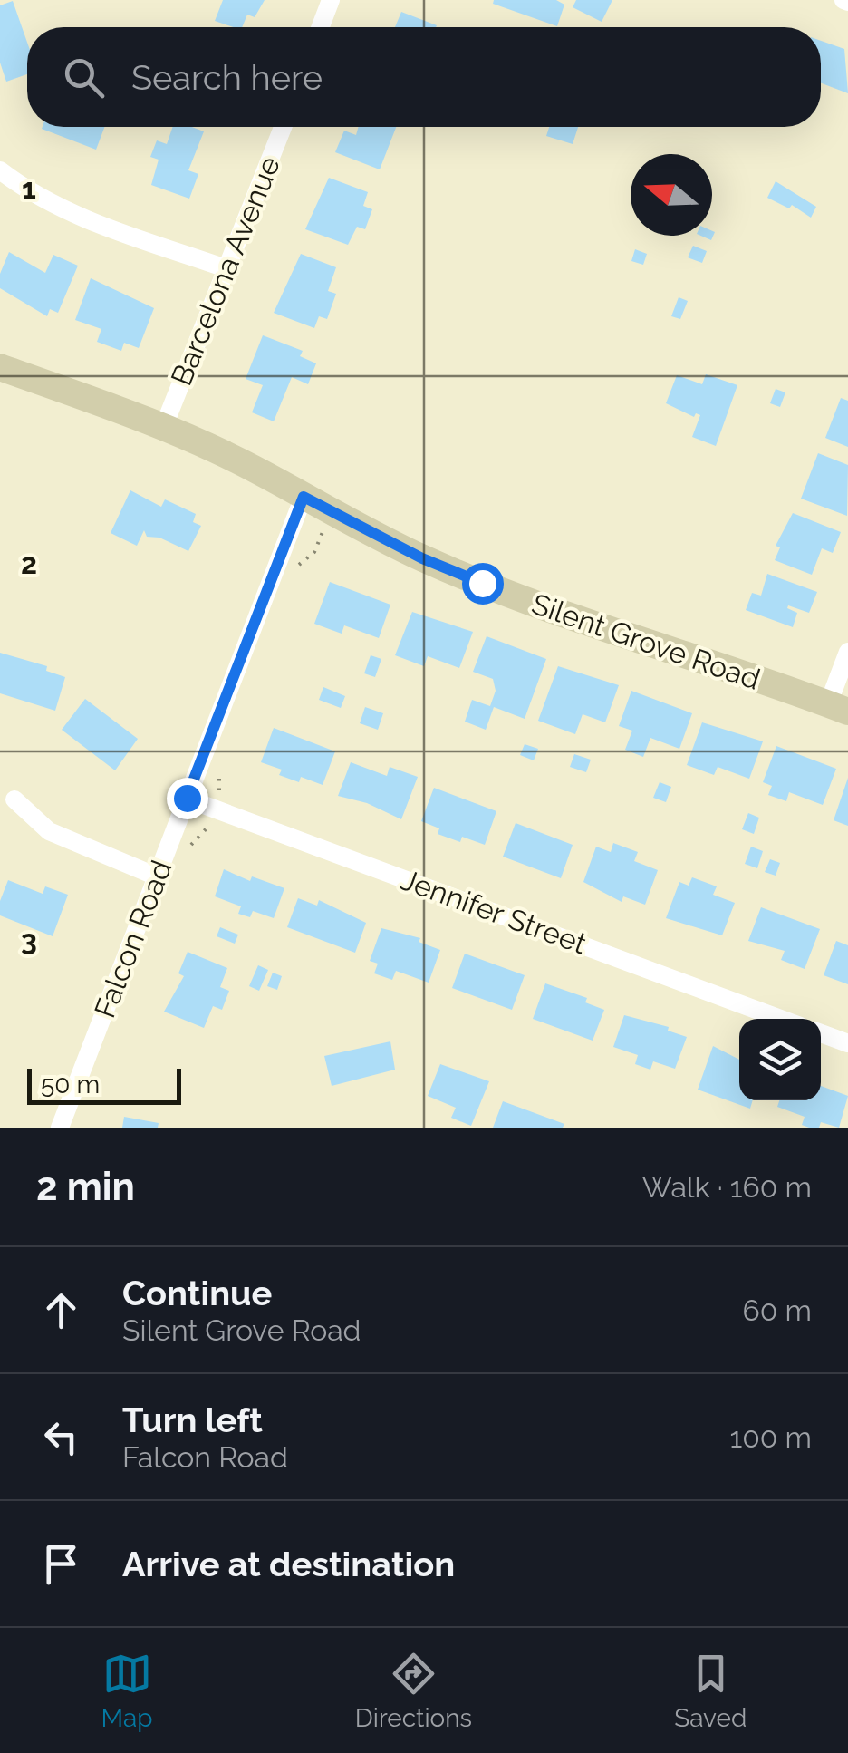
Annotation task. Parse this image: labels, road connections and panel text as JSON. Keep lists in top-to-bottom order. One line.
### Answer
{"streets":{"street":["Barcelona Avenue","Silent Grove Road","Jennifer Street","Falcon Road"]},"crossings":[["Barcelona Avenue","Silent Grove Road"],["Silent Grove Road","Falcon Road"],["Jennifer Street","Falcon Road"]],"scale_bar":"50 m","north":"left","page":{"search":"Search here","scale":"50 m","heading":["2 min","Walk · 160 m"],"list":[["Continue","Silent Grove Road","60 m"],["Turn left","Falcon Road","100 m"],"Arrive at destination"],"nav":["Map","Directions","Saved"]},"grid":{"rows":["1","2","3"]}}
